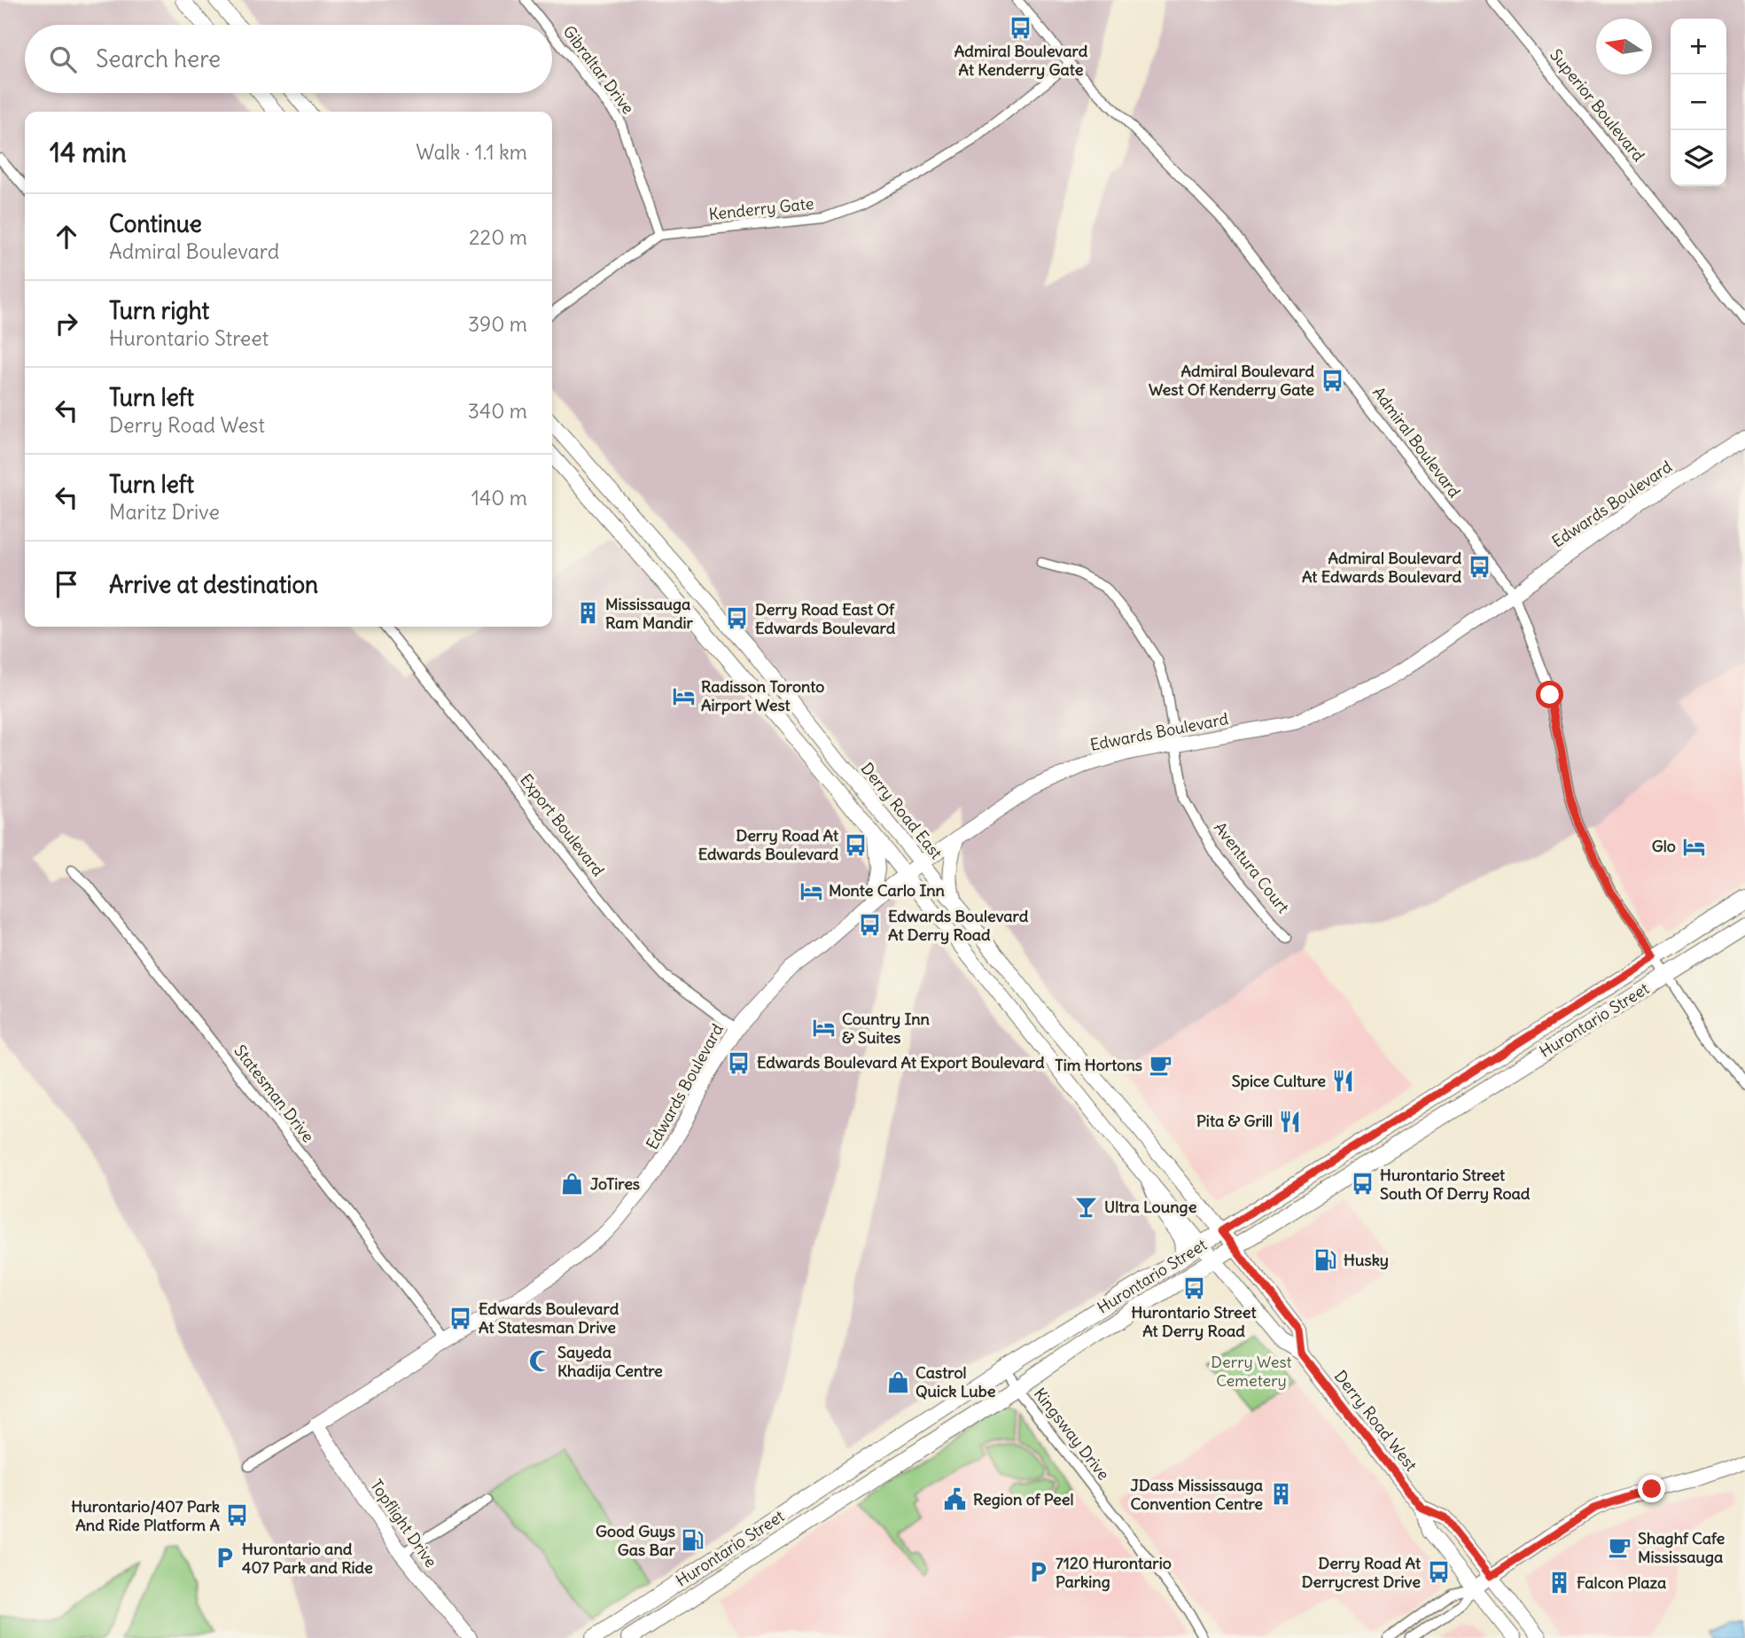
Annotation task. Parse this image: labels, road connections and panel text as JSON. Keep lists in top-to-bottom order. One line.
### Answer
{"streets":{"main road":["Edwards Boulevard","Derry Road East","Hurontario Street","Derry Road West","Topflight Drive"],"street":["Gibraltar Drive","Superior Boulevard","Kenderry Gate","Admiral Boulevard","Export Boulevard","Aventura Court","Statesman Drive","Kingsway Drive"]},"crossings":[["Gibraltar Drive","Kenderry Gate"],["Kenderry Gate","Admiral Boulevard"],["Admiral Boulevard","Edwards Boulevard"],["Admiral Boulevard","Hurontario Street"],["Edwards Boulevard","Derry Road East"],["Edwards Boulevard","Export Boulevard"],["Edwards Boulevard","Aventura Court"],["Edwards Boulevard","Statesman Drive"],["Edwards Boulevard","Topflight Drive"],["Derry Road East","Hurontario Street"],["Derry Road East","Derry Road West"],["Hurontario Street","Derry Road West"],["Hurontario Street","Kingsway Drive"]],"parks":["Derry West Cemetery"],"places":{"bus stop":["Admiral Boulevard At Kenderry Gate","Admiral Boulevard West Of Kenderry Gate","Admiral Boulevard At Edwards Boulevard","Derry Road East Of Edwards Boulevard","Derry Road At Edwards Boulevard","Edwards Boulevard At Derry Road","Edwards Boulevard At Export Boulevard","Hurontario Street South Of Derry Road","Hurontario Street At Derry Road","Edwards Boulevard At Statesman Drive","Hurontario/407 Park And Ride Platform A","Derry Road At Derrycrest Drive"],"building":["Mississauga Ram Mandir","JDass Mississauga Convention Centre","Falcon Plaza"],"hotel":["Radisson Toronto Airport West","Glo","Monte Carlo Inn","Country Inn & Suites"],"cafe":["Tim Hortons","Shaghf Cafe Mississauga"],"restaurant":["Spice Culture","Pita & Grill"],"shop":["JoTires","Castrol Quick Lube"],"bar":["Ultra Lounge"],"fuel station":["Husky","Good Guys Gas Bar"],"mosque":["Sayeda Khadija Centre"],"public building":["Region of Peel"],"parking":["Hurontario and 407 Park and Ride","7120 Hurontario Parking"]},"north":"left","page":{"map_buttons":["+","−"],"search":"Search here","heading":["14 min","Walk · 1.1 km"],"list":[["Continue","Admiral Boulevard","220 m"],["Turn right","Hurontario Street","390 m"],["Turn left","Derry Road West","340 m"],["Turn left","Maritz Drive","140 m"],"Arrive at destination"]}}
